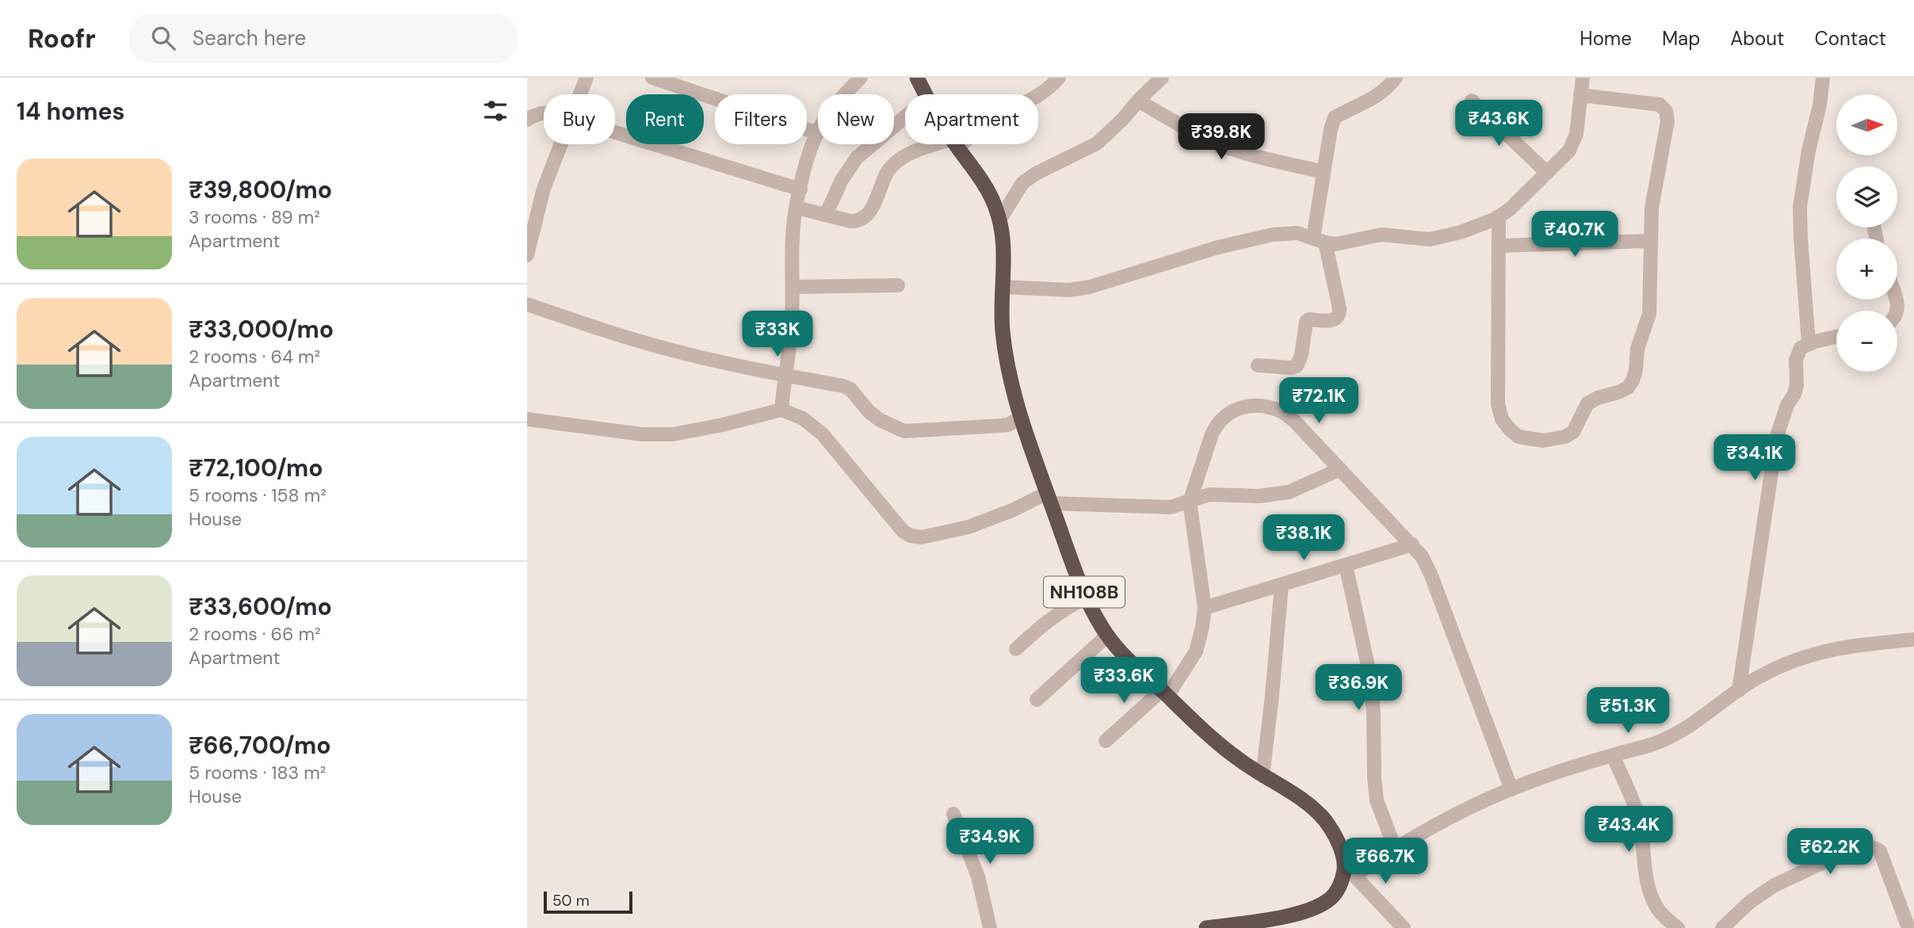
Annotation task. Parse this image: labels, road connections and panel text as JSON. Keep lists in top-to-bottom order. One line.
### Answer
{"streets":{"highway":["NH108B"]},"scale_bar":"50 m","north":"right","page":{"header":"Roofr","search":"Search here","nav":["Home","Map","About","Contact"],"heading":"14 homes","map_buttons":["+","−"],"chip":["Buy","Rent","Filters","New","Apartment"],"price":["₹43.6K","₹39.8K","₹40.7K","₹33K","₹72.1K","₹34.1K","₹38.1K","₹33.6K","₹36.9K","₹51.3K","₹43.4K","₹34.9K","₹62.2K","₹66.7K"],"list":[{"name":"₹39,800/mo","note":"3 rooms · 89 m² · Apartment"},{"name":"₹33,000/mo","note":"2 rooms · 64 m² · Apartment"},{"name":"₹72,100/mo","note":"5 rooms · 158 m² · House"},{"name":"₹33,600/mo","note":"2 rooms · 66 m² · Apartment"},{"name":"₹66,700/mo","note":"5 rooms · 183 m² · House"}],"scale":"50 m"}}
